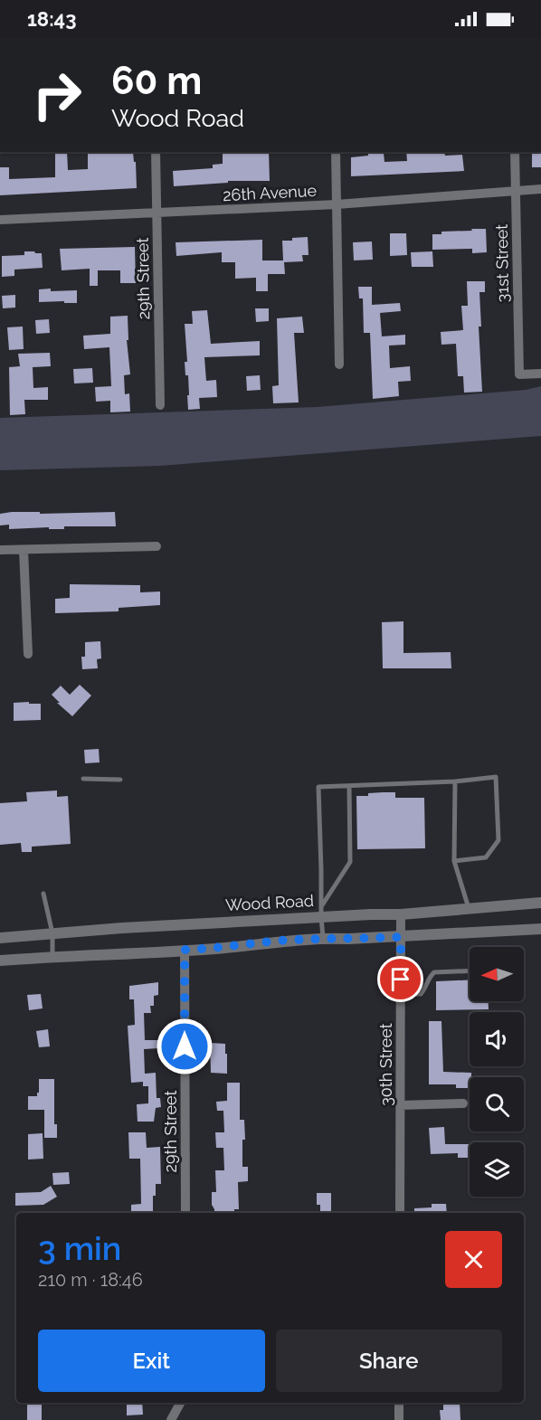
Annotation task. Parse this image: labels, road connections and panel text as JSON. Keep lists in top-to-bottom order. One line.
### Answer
{"streets":{"street":["26th Avenue","31st Street","29th Street","Wood Road","30th Street"]},"crossings":[["26th Avenue","31st Street"],["26th Avenue","29th Street"],["Wood Road","30th Street"]],"north":"left","page":{"status":"18:43","turn":["60 m","Wood Road"],"heading":["3 min","210 m · 18:46"],"buttons":["Exit","Share"]}}
